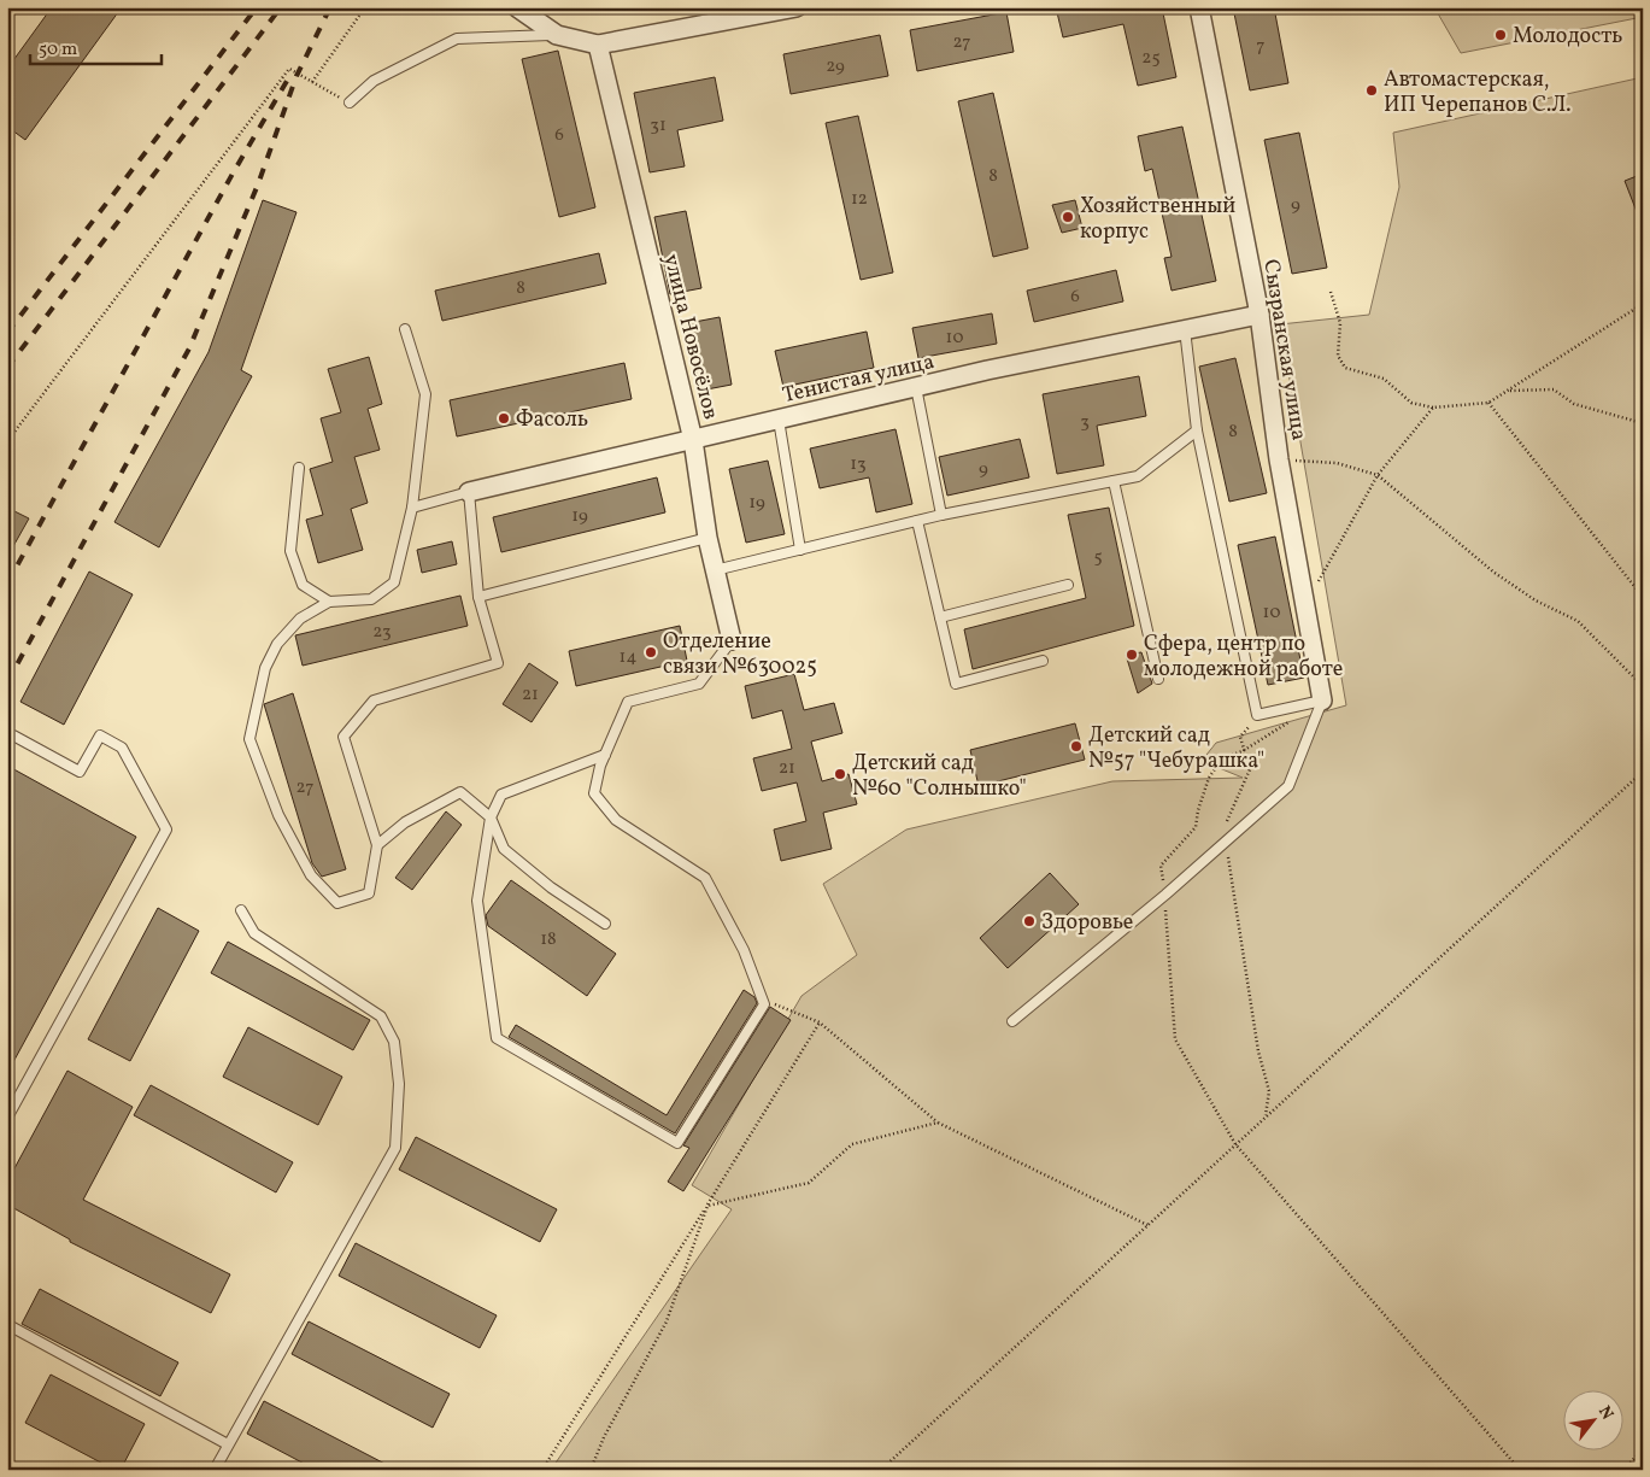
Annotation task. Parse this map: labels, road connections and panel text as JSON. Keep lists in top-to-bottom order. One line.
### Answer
{"streets":{"street":["улица Новосёлов","Сызранская улица","Тенистая улица"]},"crossings":[["улица Новосёлов","Тенистая улица"],["Сызранская улица","Тенистая улица"]],"places":["Молодость","Автомастерская, ИП Черепанов С.Л.","Хозяйственный корпус","Фасоль","Отделение связи №630025","Сфера, центр по молодежной работе","Детский сад №57 \"Чебурашка\"","Детский сад №60 \"Солнышко\"","Здоровье"],"house_numbers":["27","7","25","29","31","6","8","12","9","8","6","10","3","8","13","9","19","19","5","10","23","14","21","21","27","18"],"scale_bar":"50 m","north":"top right"}
